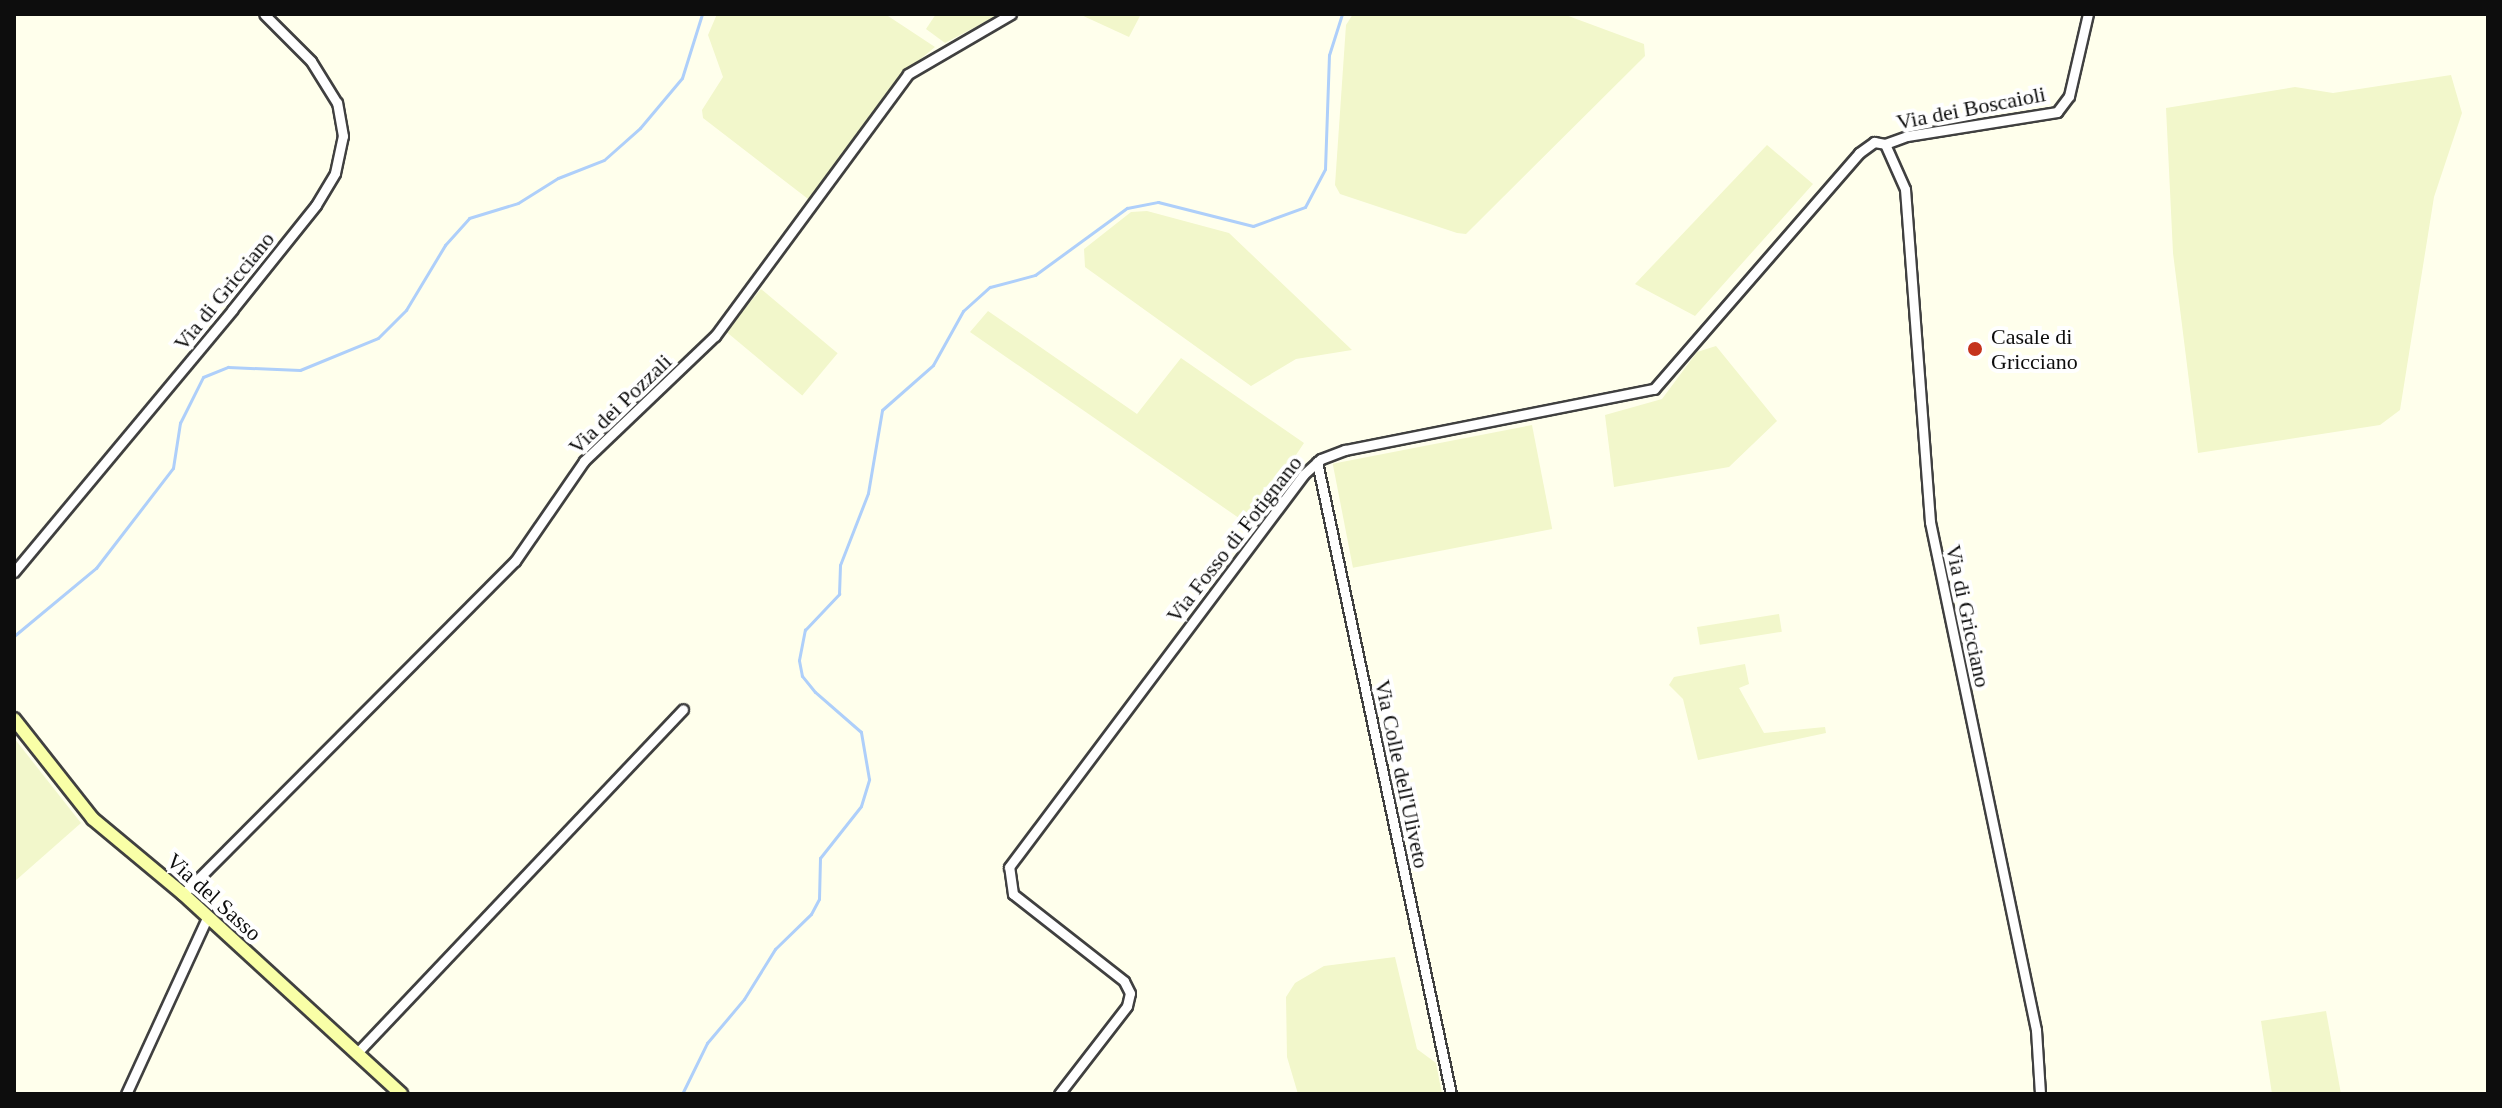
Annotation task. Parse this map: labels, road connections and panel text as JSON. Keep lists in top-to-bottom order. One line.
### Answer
{"streets":{"street":["Via dei Boscaioli","Via di Gricciano","Via dei Pozzali","Via Fosso di Fotignano","Via Colle dell'Uliveto","Via del Sasso"]},"crossings":[["Via dei Boscaioli","Via di Gricciano"],["Via dei Boscaioli","Via Fosso di Fotignano"],["Via di Gricciano","Via Fosso di Fotignano"],["Via dei Pozzali","Via del Sasso"],["Via Fosso di Fotignano","Via Colle dell'Uliveto"]],"places":["Casale di Gricciano"]}
